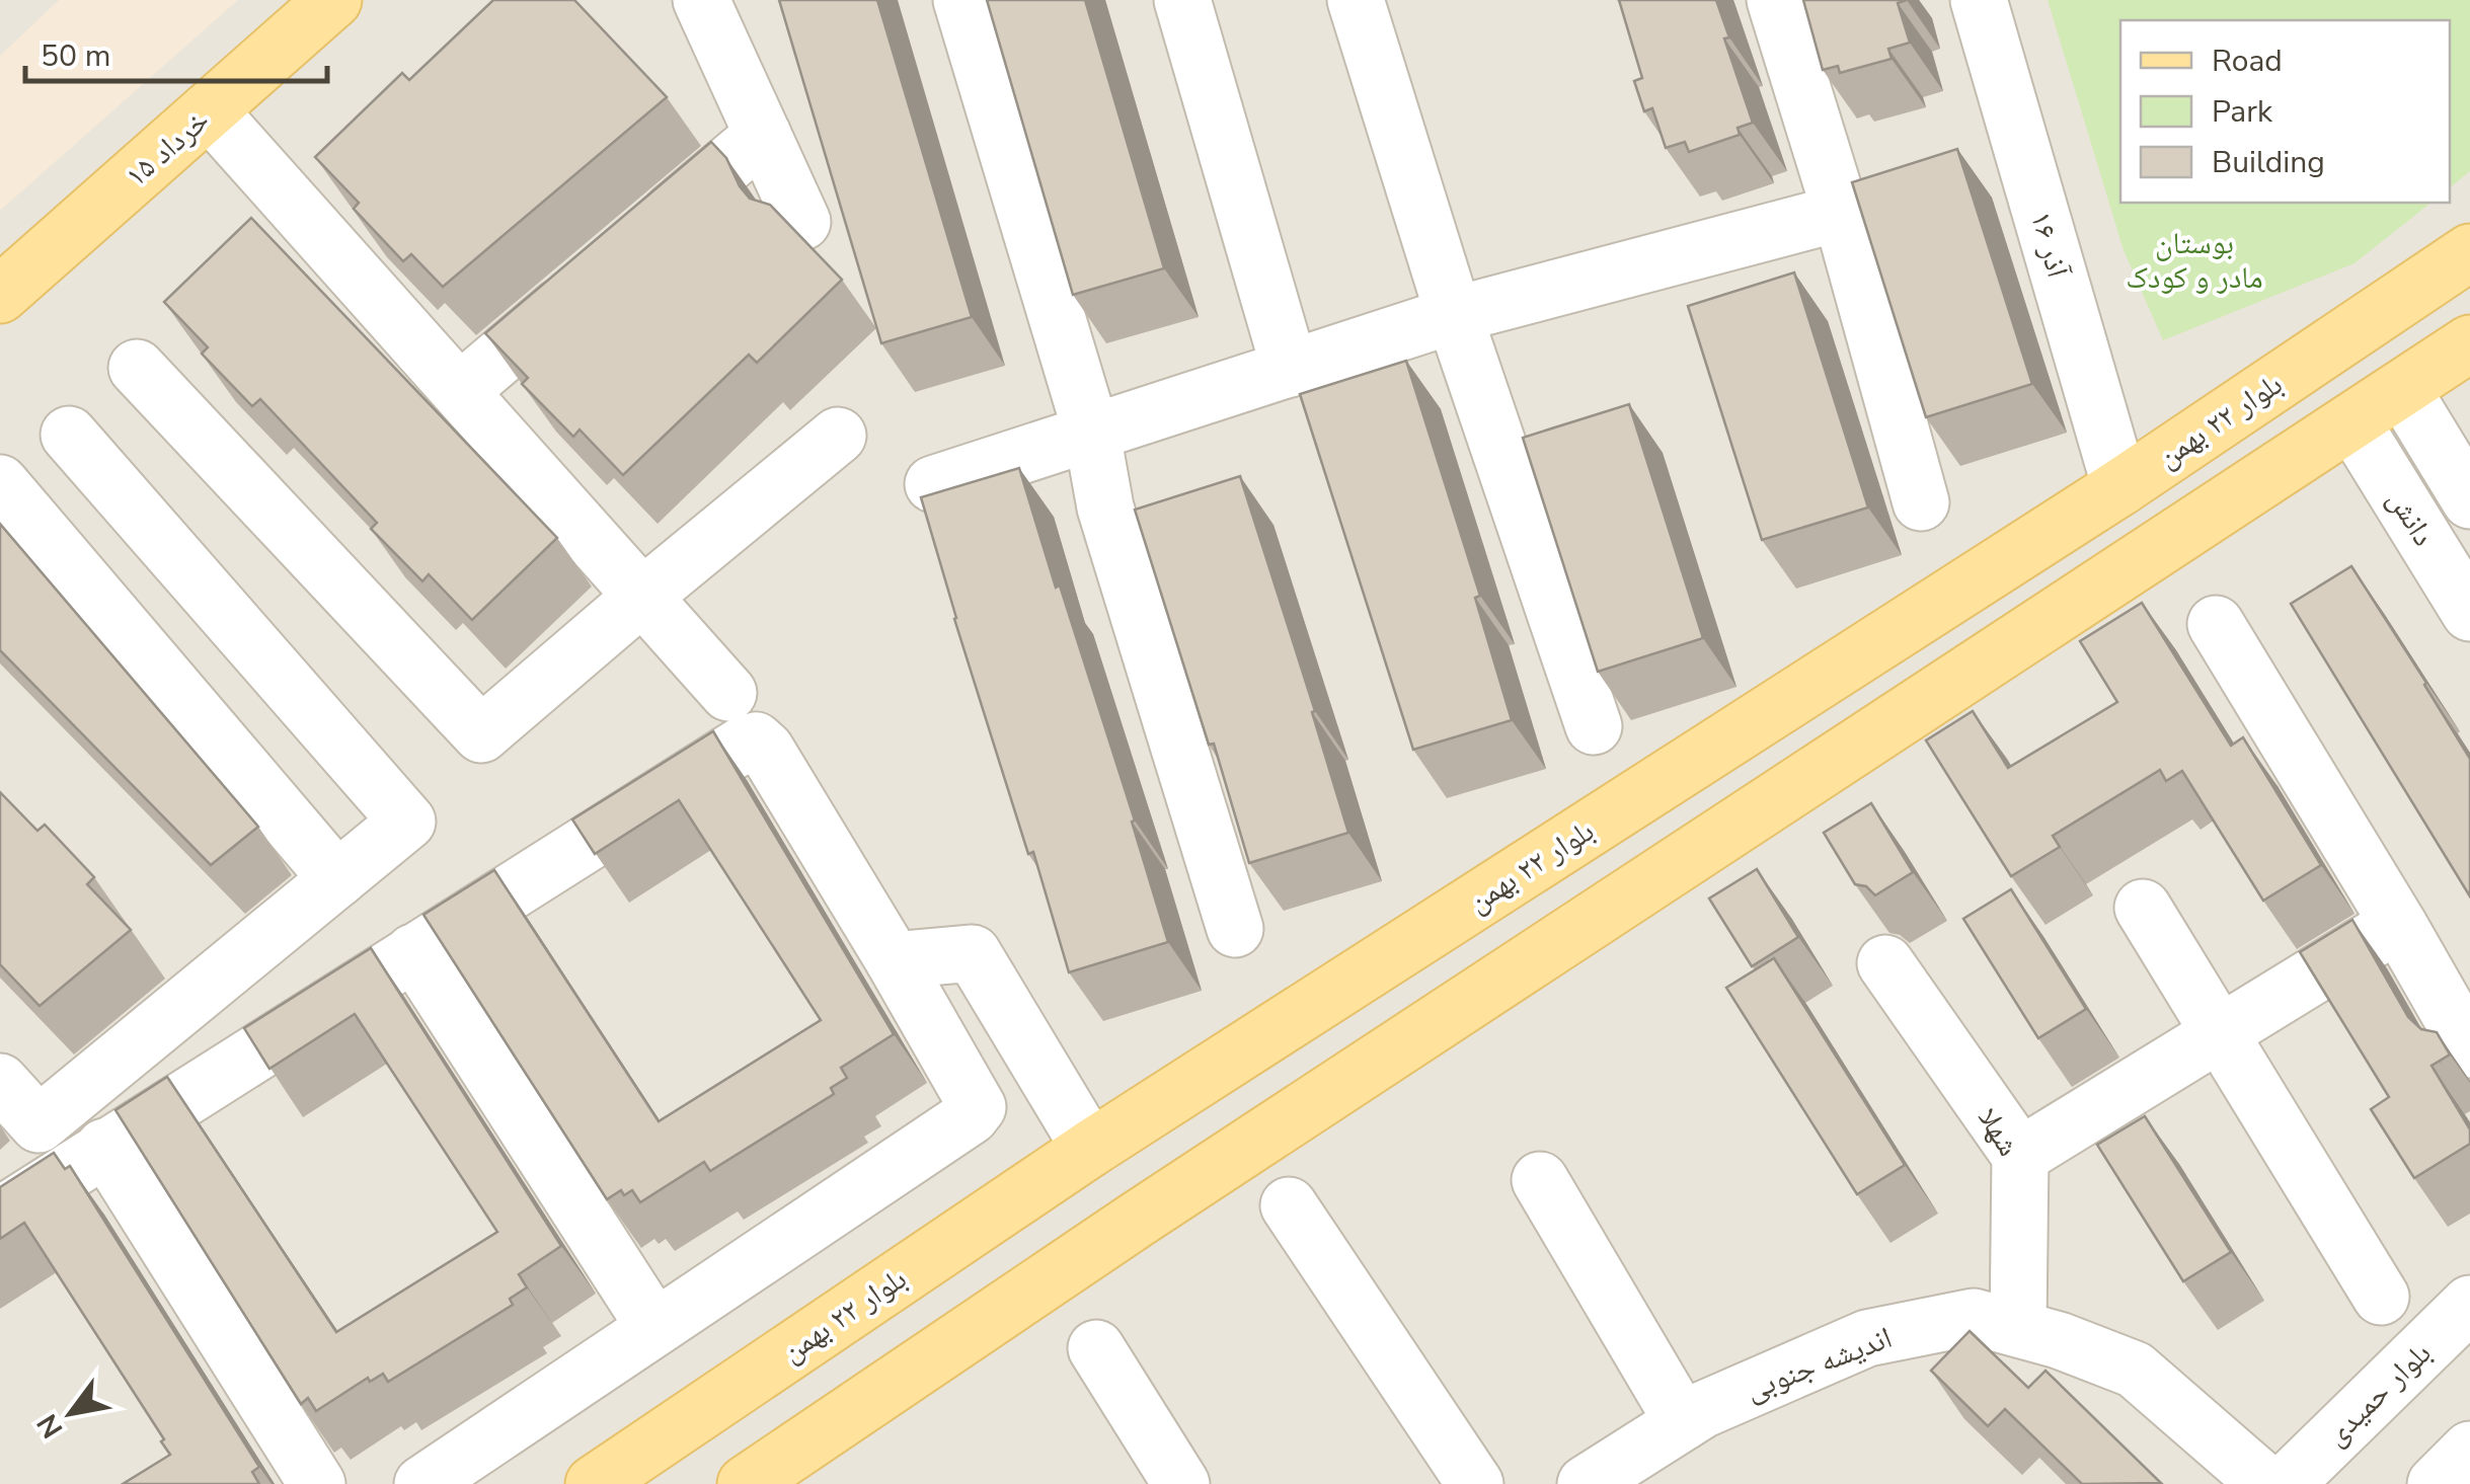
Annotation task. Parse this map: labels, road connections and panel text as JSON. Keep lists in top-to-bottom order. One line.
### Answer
{"streets":{"main road":["۱۵ خرداد","بلوار ۲۲ بهمن"],"street":["۱۶ آذر","دانش","شهلا","اندیشه جنوبی","بلوار حمیدی"]},"crossings":[["۱۶ آذر","بلوار ۲۲ بهمن"],["شهلا","اندیشه جنوبی"]],"parks":["بوستان مادر و کودک"],"legend":["Road","Park","Building"],"scale_bar":"50 m","north":"bottom left"}
